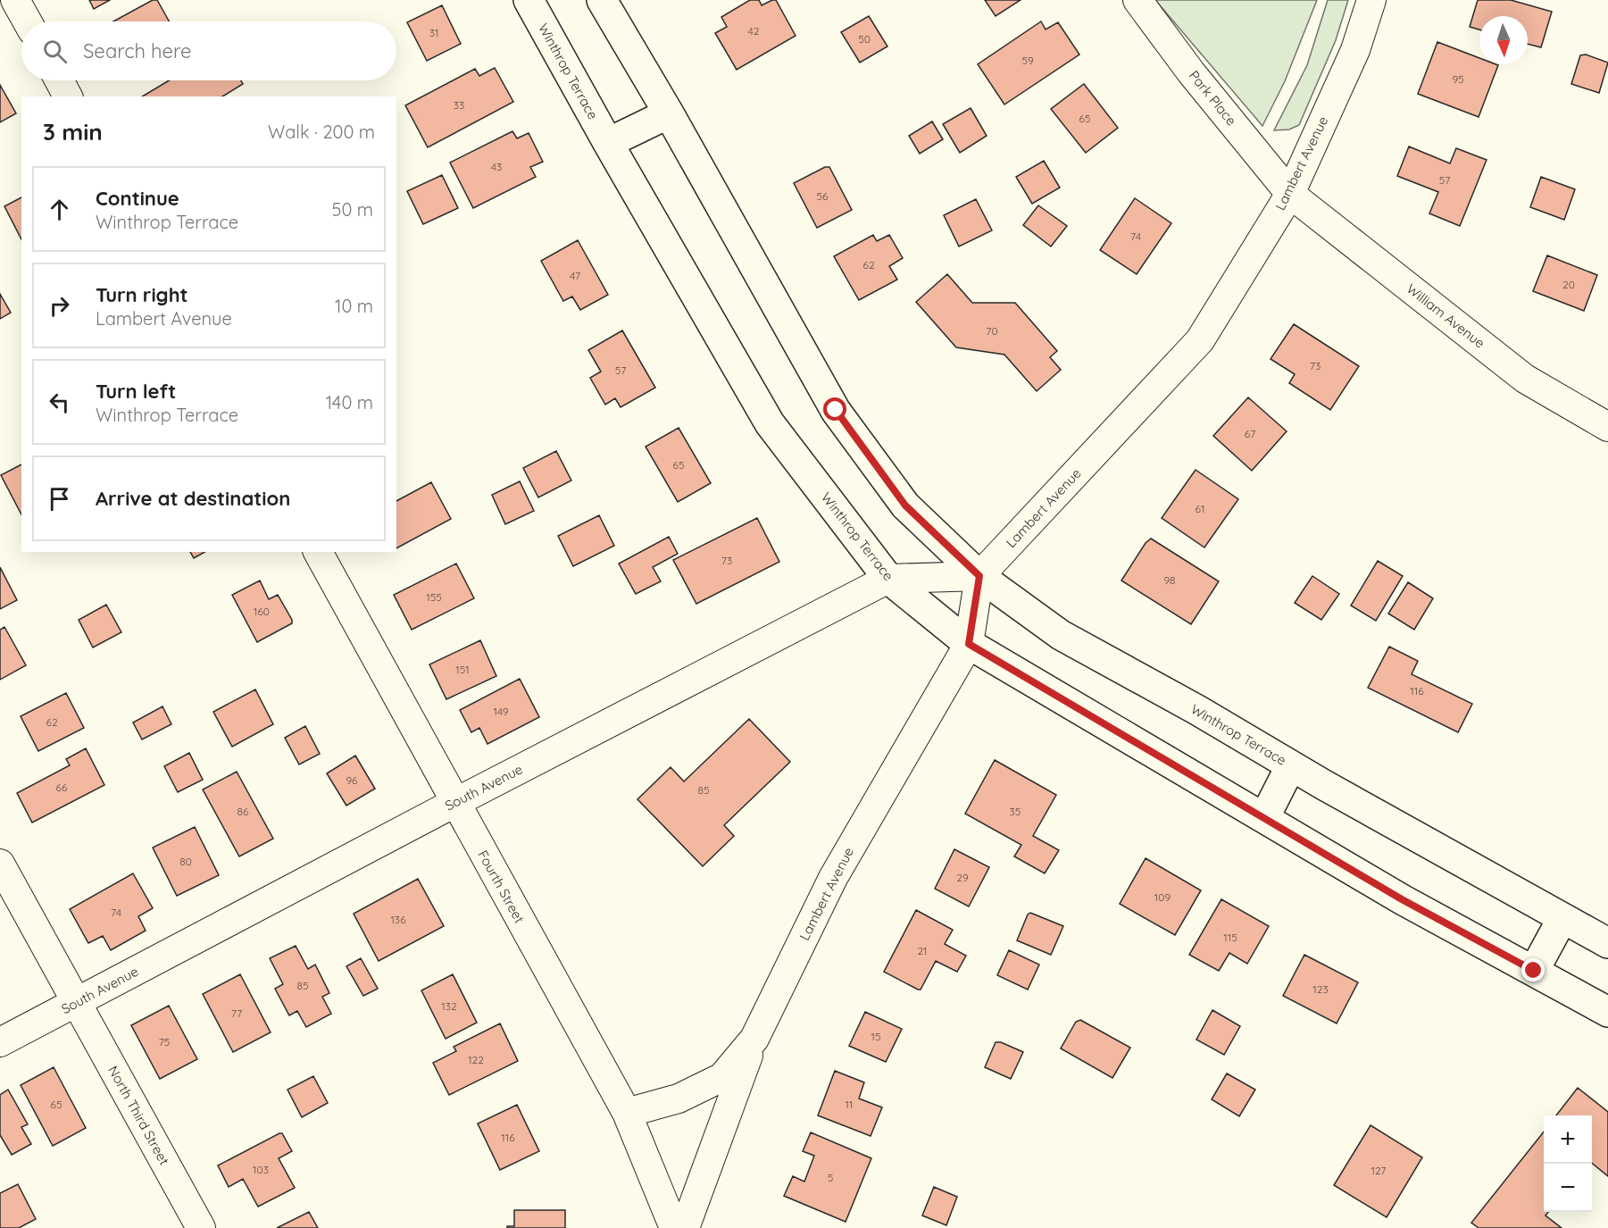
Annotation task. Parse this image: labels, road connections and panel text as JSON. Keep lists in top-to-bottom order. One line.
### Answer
{"streets":{"street":["Winthrop Terrace","Park Place","Lambert Avenue","William Avenue","South Avenue","Fourth Street","North Third Street"]},"crossings":[["Winthrop Terrace","Lambert Avenue"],["Winthrop Terrace","South Avenue"],["Park Place","Lambert Avenue"],["Park Place","William Avenue"],["Lambert Avenue","William Avenue"],["Lambert Avenue","South Avenue"],["Lambert Avenue","Fourth Street"],["South Avenue","Fourth Street"],["South Avenue","North Third Street"]],"house_numbers":["42","31","50","59","95","33","65","43","57","56","74","62","47","20","70","73","57","67","65","61","73","98","155","160","151","116","149","62","96","66","85","86","35","80","29","109","74","136","115","21","85","123","132","77","15","75","122","65","11","116","103","127","5"],"north":"bottom","page":{"search":"Search here","heading":["3 min","Walk · 200 m"],"list":[["Continue","Winthrop Terrace","50 m"],["Turn right","Lambert Avenue","10 m"],["Turn left","Winthrop Terrace","140 m"],"Arrive at destination"],"map_buttons":["+","−"]}}
